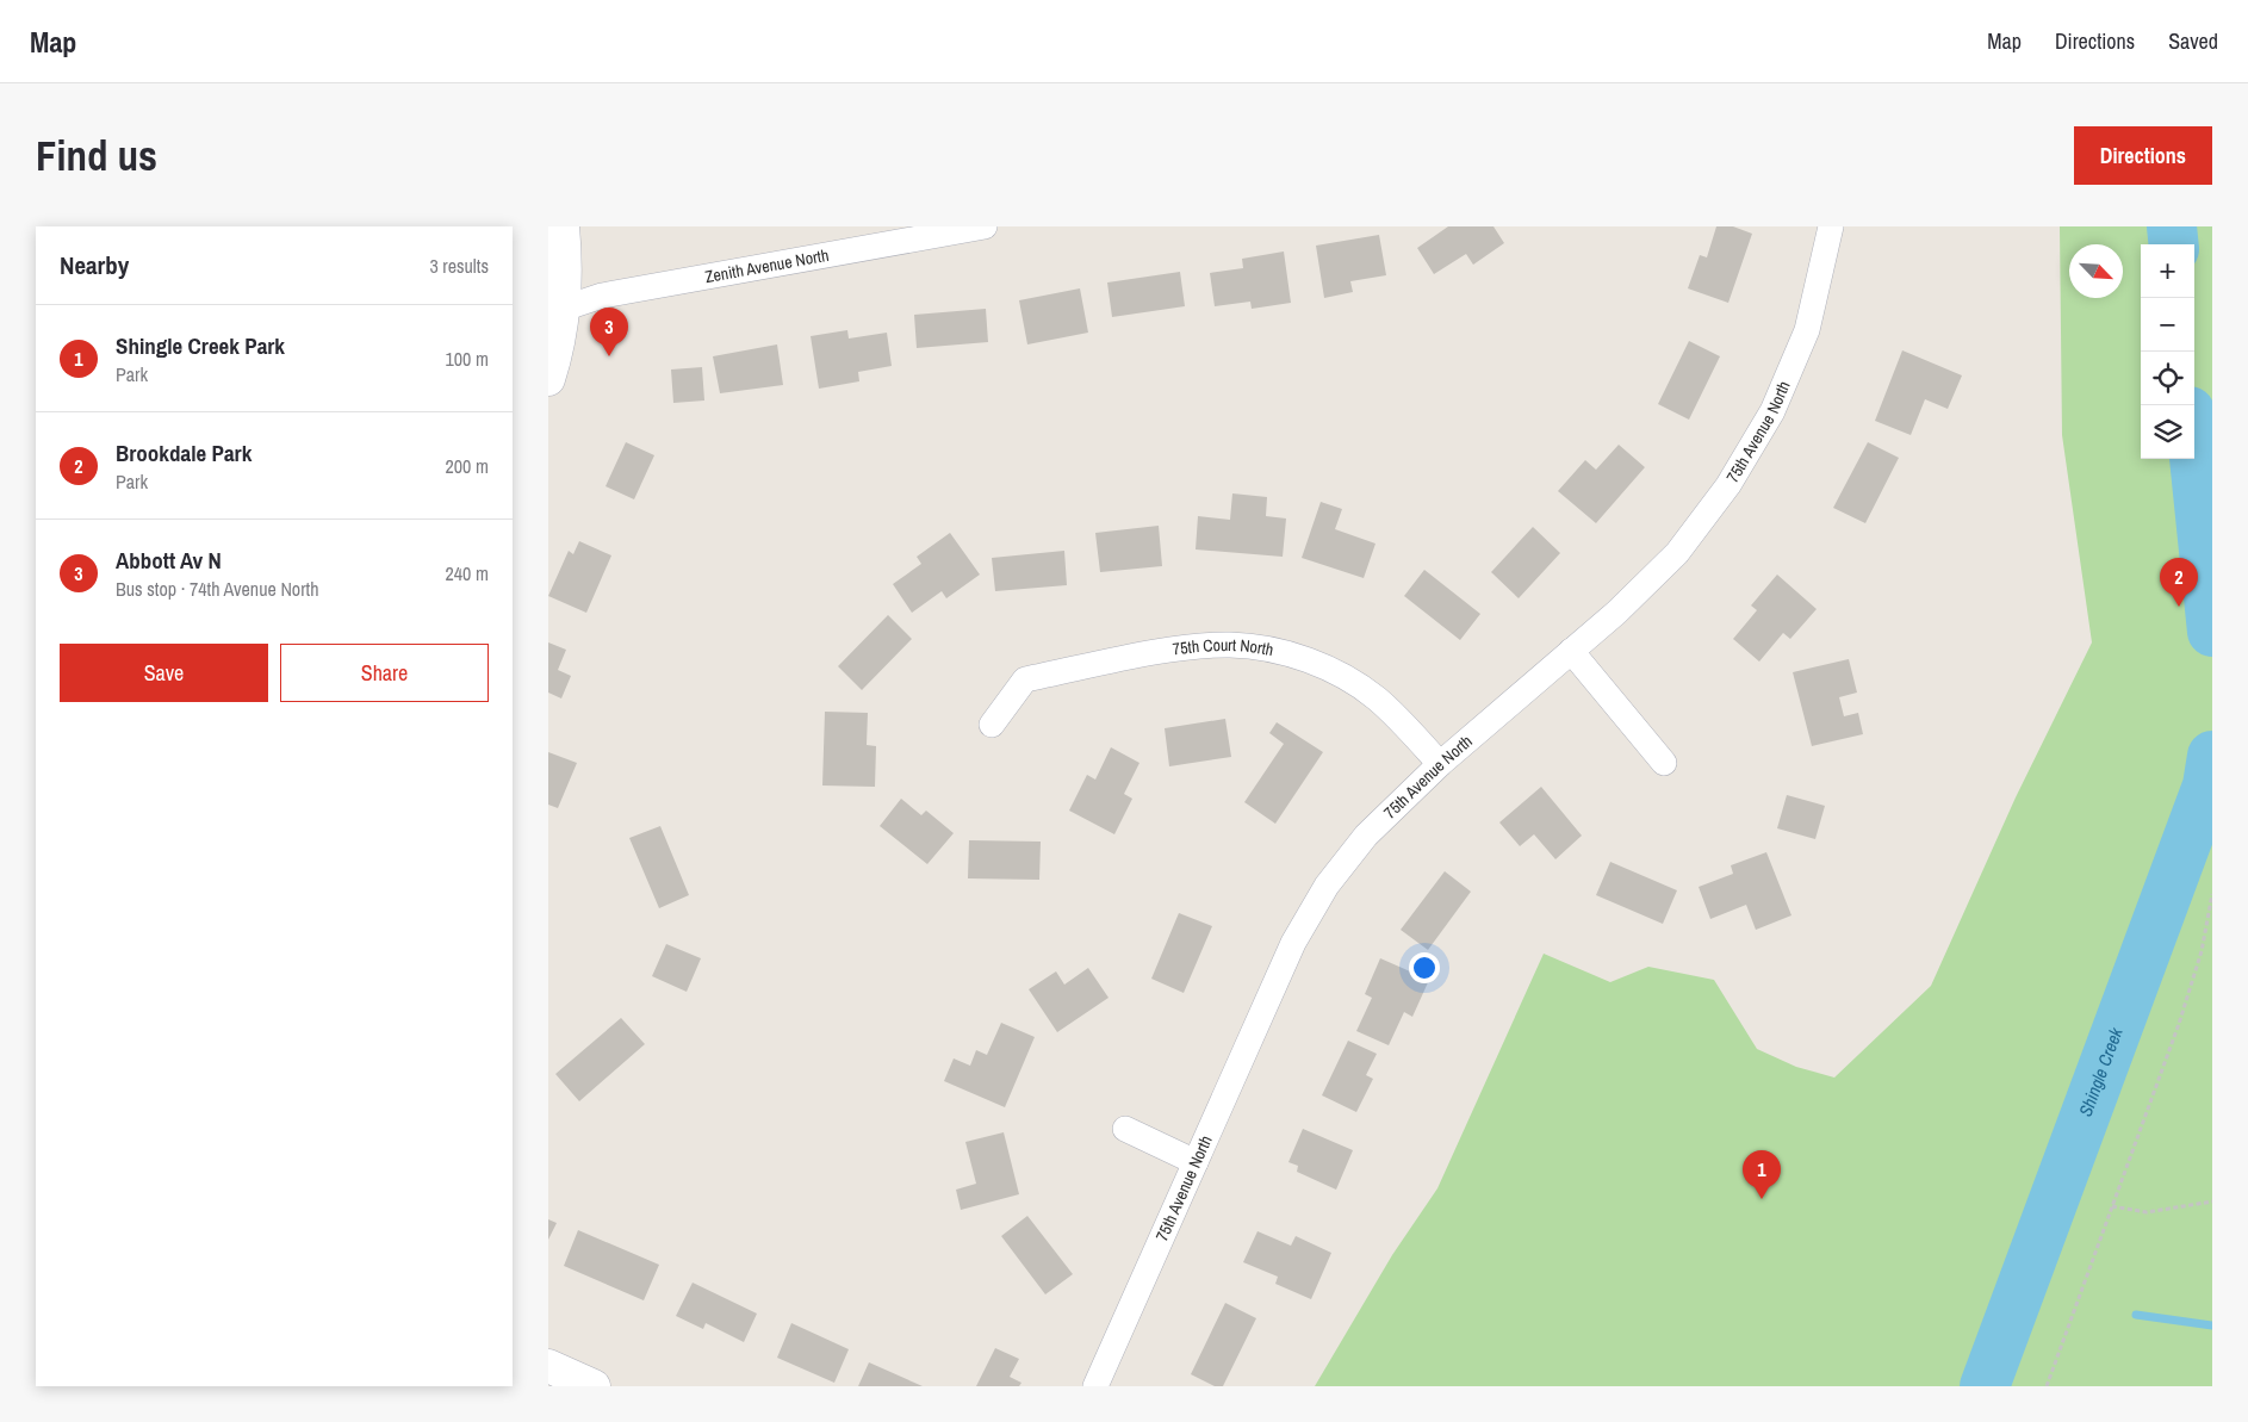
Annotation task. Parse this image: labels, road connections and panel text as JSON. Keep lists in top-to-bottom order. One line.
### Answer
{"streets":{"street":["Zenith Avenue North","75th Avenue North","75th Court North"]},"crossings":[["75th Avenue North","75th Court North"]],"water":["Shingle Creek"],"north":"bottom right","page":{"header":"Map","nav":["Map","Directions","Saved"],"buttons":["Directions",["Save","Share"]],"title":"Find us","heading":["Nearby","3 results"],"map_buttons":["+","−"],"list":[{"mark":"1","name":"Shingle Creek Park","note":"Park","value":"100 m"},{"mark":"2","name":"Brookdale Park","note":"Park","value":"200 m"},{"mark":"3","name":"Abbott Av N","note":"Bus stop · 74th Avenue North","value":"240 m"}],"pins":["3","2","1"]}}
